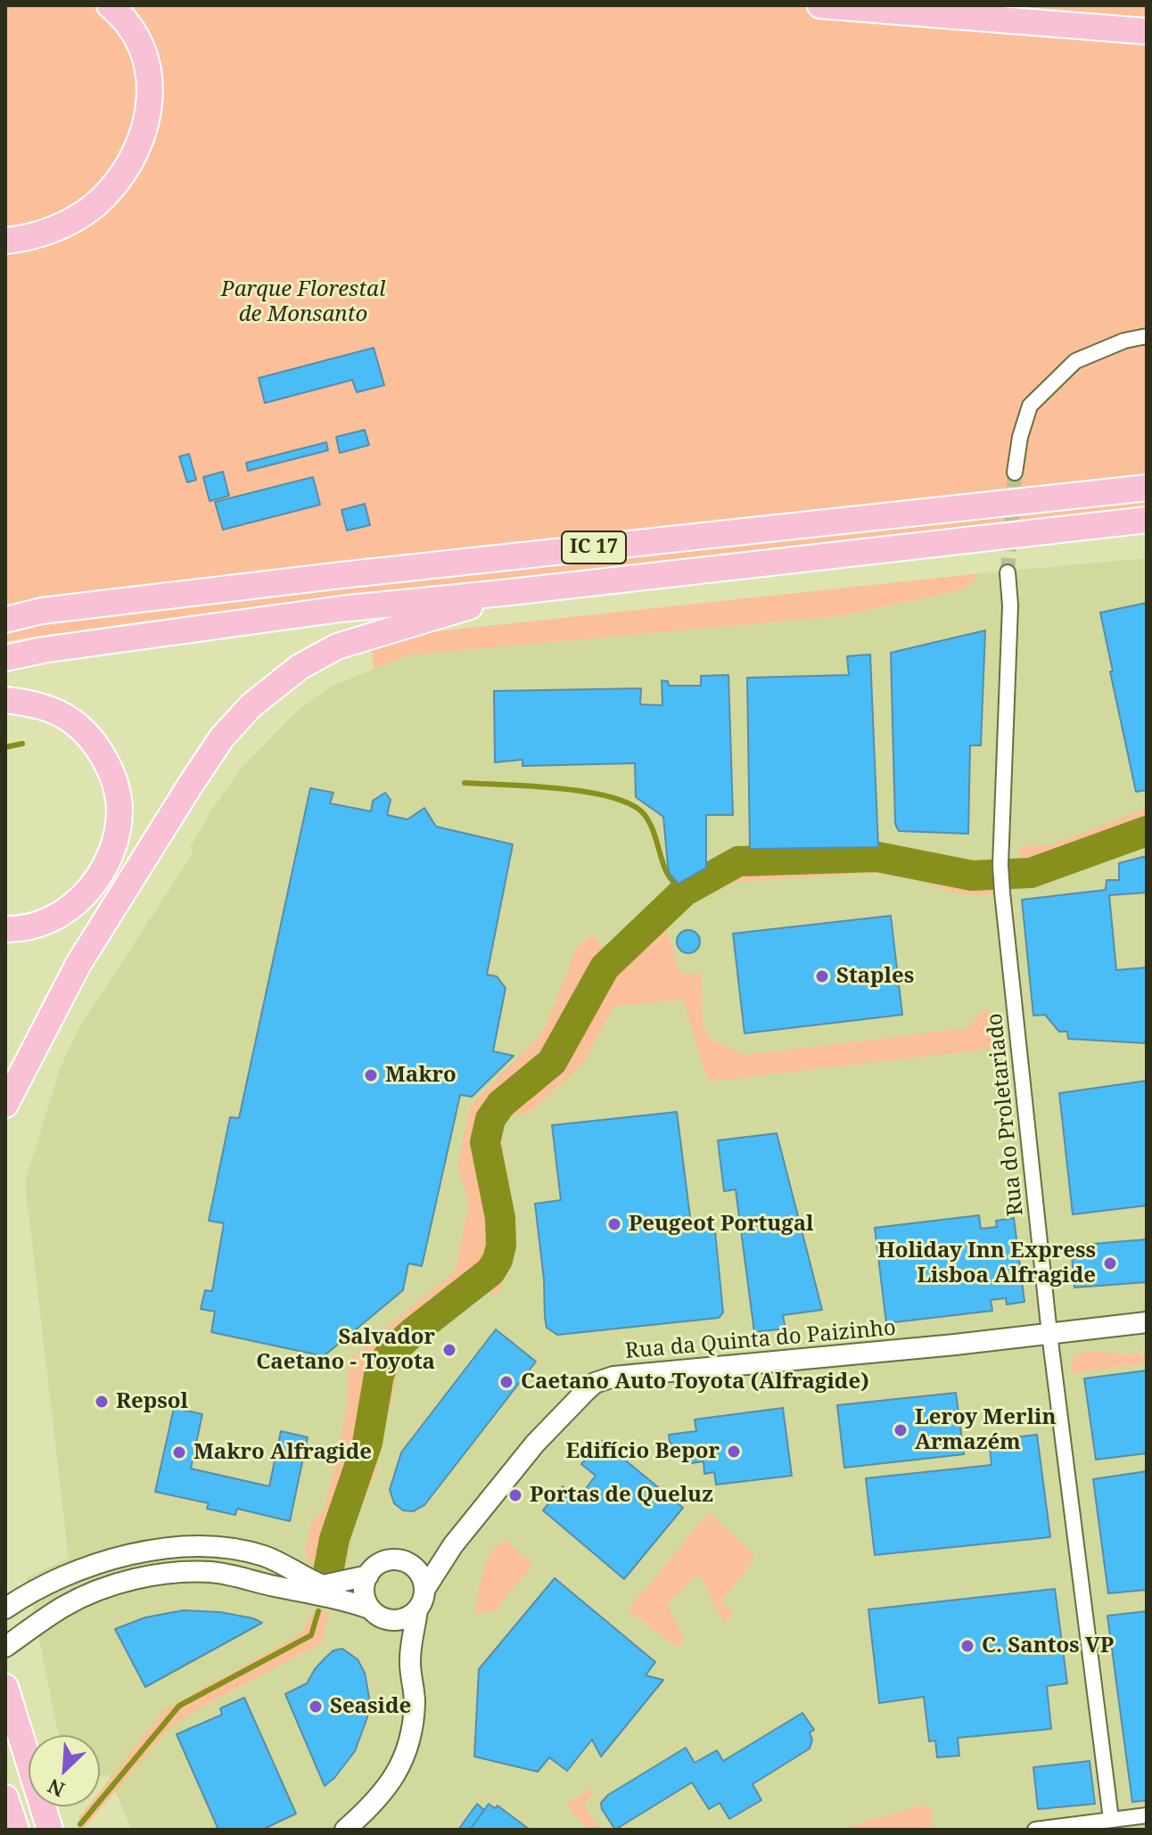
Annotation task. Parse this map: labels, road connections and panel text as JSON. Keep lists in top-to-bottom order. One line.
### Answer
{"streets":{"highway":["IC 17"],"street":["Rua do Proletariado","Rua da Quinta do Paizinho"]},"crossings":[["Rua do Proletariado","Rua da Quinta do Paizinho"]],"parks":["Parque Florestal de Monsanto"],"places":["Staples","Makro","Peugeot Portugal","Holiday Inn Express Lisboa Alfragide","Salvador Caetano - Toyota","Caetano Auto Toyota (Alfragide)","Repsol","Leroy Merlin Armazém","Edifício Bepor","Makro Alfragide","Portas de Queluz","C. Santos VP","Seaside"],"north":"bottom left"}
